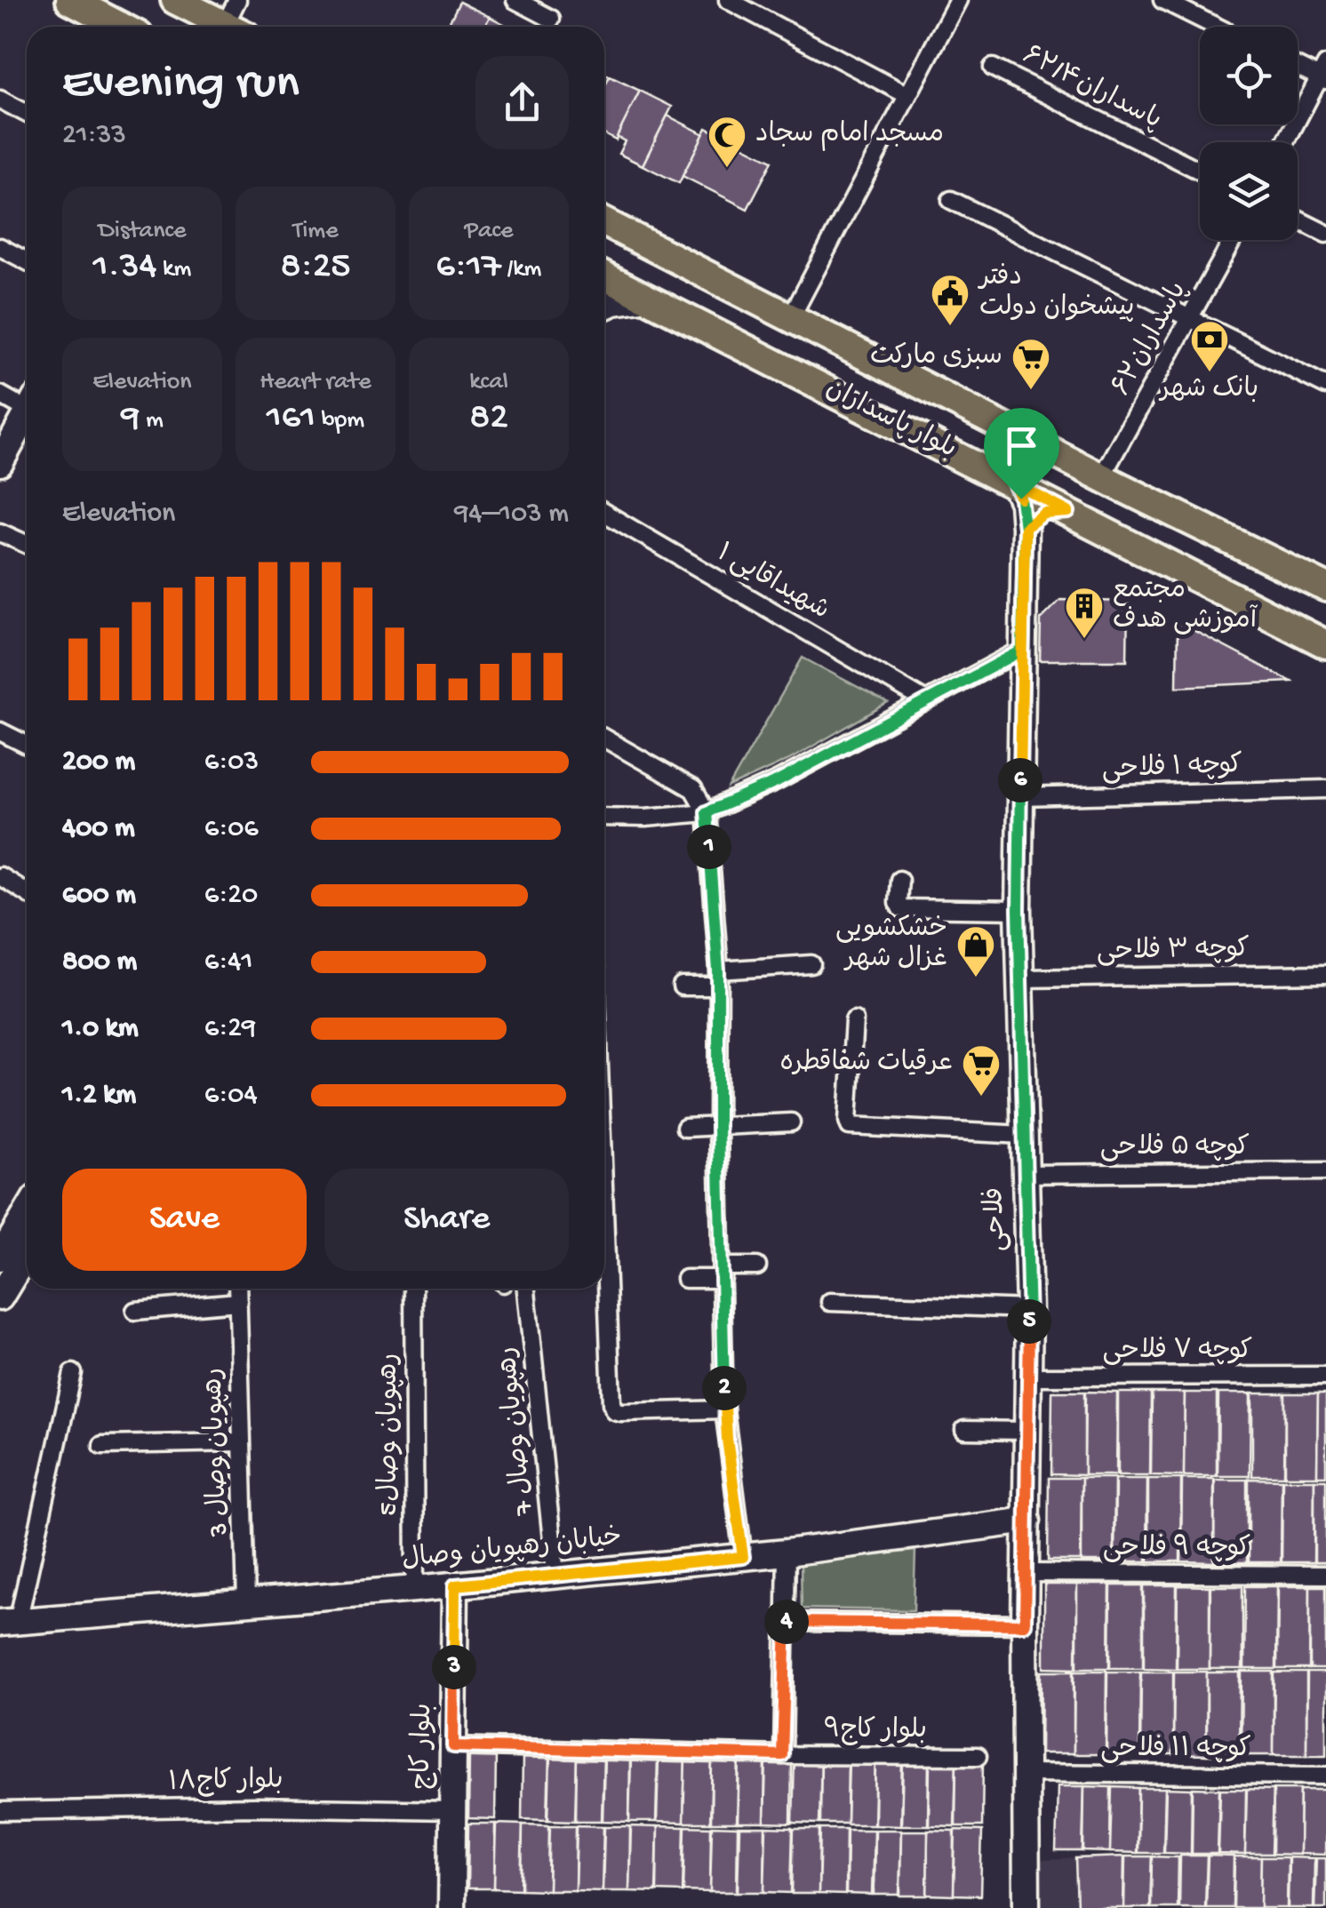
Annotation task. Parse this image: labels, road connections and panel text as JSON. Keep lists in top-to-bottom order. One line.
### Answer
{"streets":{"main road":["بلوار پاسداران"],"street":["پاسداران۶۲/۴","پاسداران۶۲","۱ شهیداقایی","کوچه ۱ فلاحی","کوچه ۳ فلاحی","کوچه ۵ فلاحی","فلاحی","کوچه ۷ فلاحی","7 رهپویان وصال","رهپویان وصال5","3 رهپویان وصال","کوچه ۹ فلاحی","خیابان رهپویان وصال","بلوار کاج۹","بلوار کاج","کوچه ۱۱ فلاحی","بلوار کاج۱۸"]},"crossings":[["پاسداران۶۲","بلوار پاسداران"],["بلوار پاسداران","فلاحی"],["کوچه ۱ فلاحی","فلاحی"],["کوچه ۳ فلاحی","فلاحی"],["کوچه ۵ فلاحی","فلاحی"],["فلاحی","کوچه ۷ فلاحی"],["فلاحی","کوچه ۹ فلاحی"],["فلاحی","خیابان رهپویان وصال"],["فلاحی","کوچه ۱۱ فلاحی"],["7 رهپویان وصال","خیابان رهپویان وصال"],["رهپویان وصال5","خیابان رهپویان وصال"],["3 رهپویان وصال","خیابان رهپویان وصال"],["خیابان رهپویان وصال","بلوار کاج"],["بلوار کاج۹","بلوار کاج"],["بلوار کاج","بلوار کاج۱۸"]],"places":{"mosque":["مسجد امام سجاد"],"public building":["دفتر پیشخوان دولت"],"bank":["بانک شهر"],"supermarket":["سبزی مارکت","عرقیات شفاقطره"],"building":["مجتمع آموزشی هدف"],"shop":["خشکشویی غزال شهر"]},"page":{"heading":["Evening run","21:33"],"stats":[["Distance","1.34 km"],["Time","8:25"],["Pace","6:17 /km"],["Elevation","9 m"],["Heart rate","161 bpm"],["kcal","82"]],"chart":["Elevation","94–103 m"],"list":[{"name":"200 m","note":"6:03"},{"name":"400 m","note":"6:06"},{"name":"600 m","note":"6:20"},{"name":"800 m","note":"6:41"},{"name":"1.0 km","note":"6:29"},{"name":"1.2 km","note":"6:04"}],"pins":["6","1","5","2","4","3"],"buttons":["Save","Share"]}}
